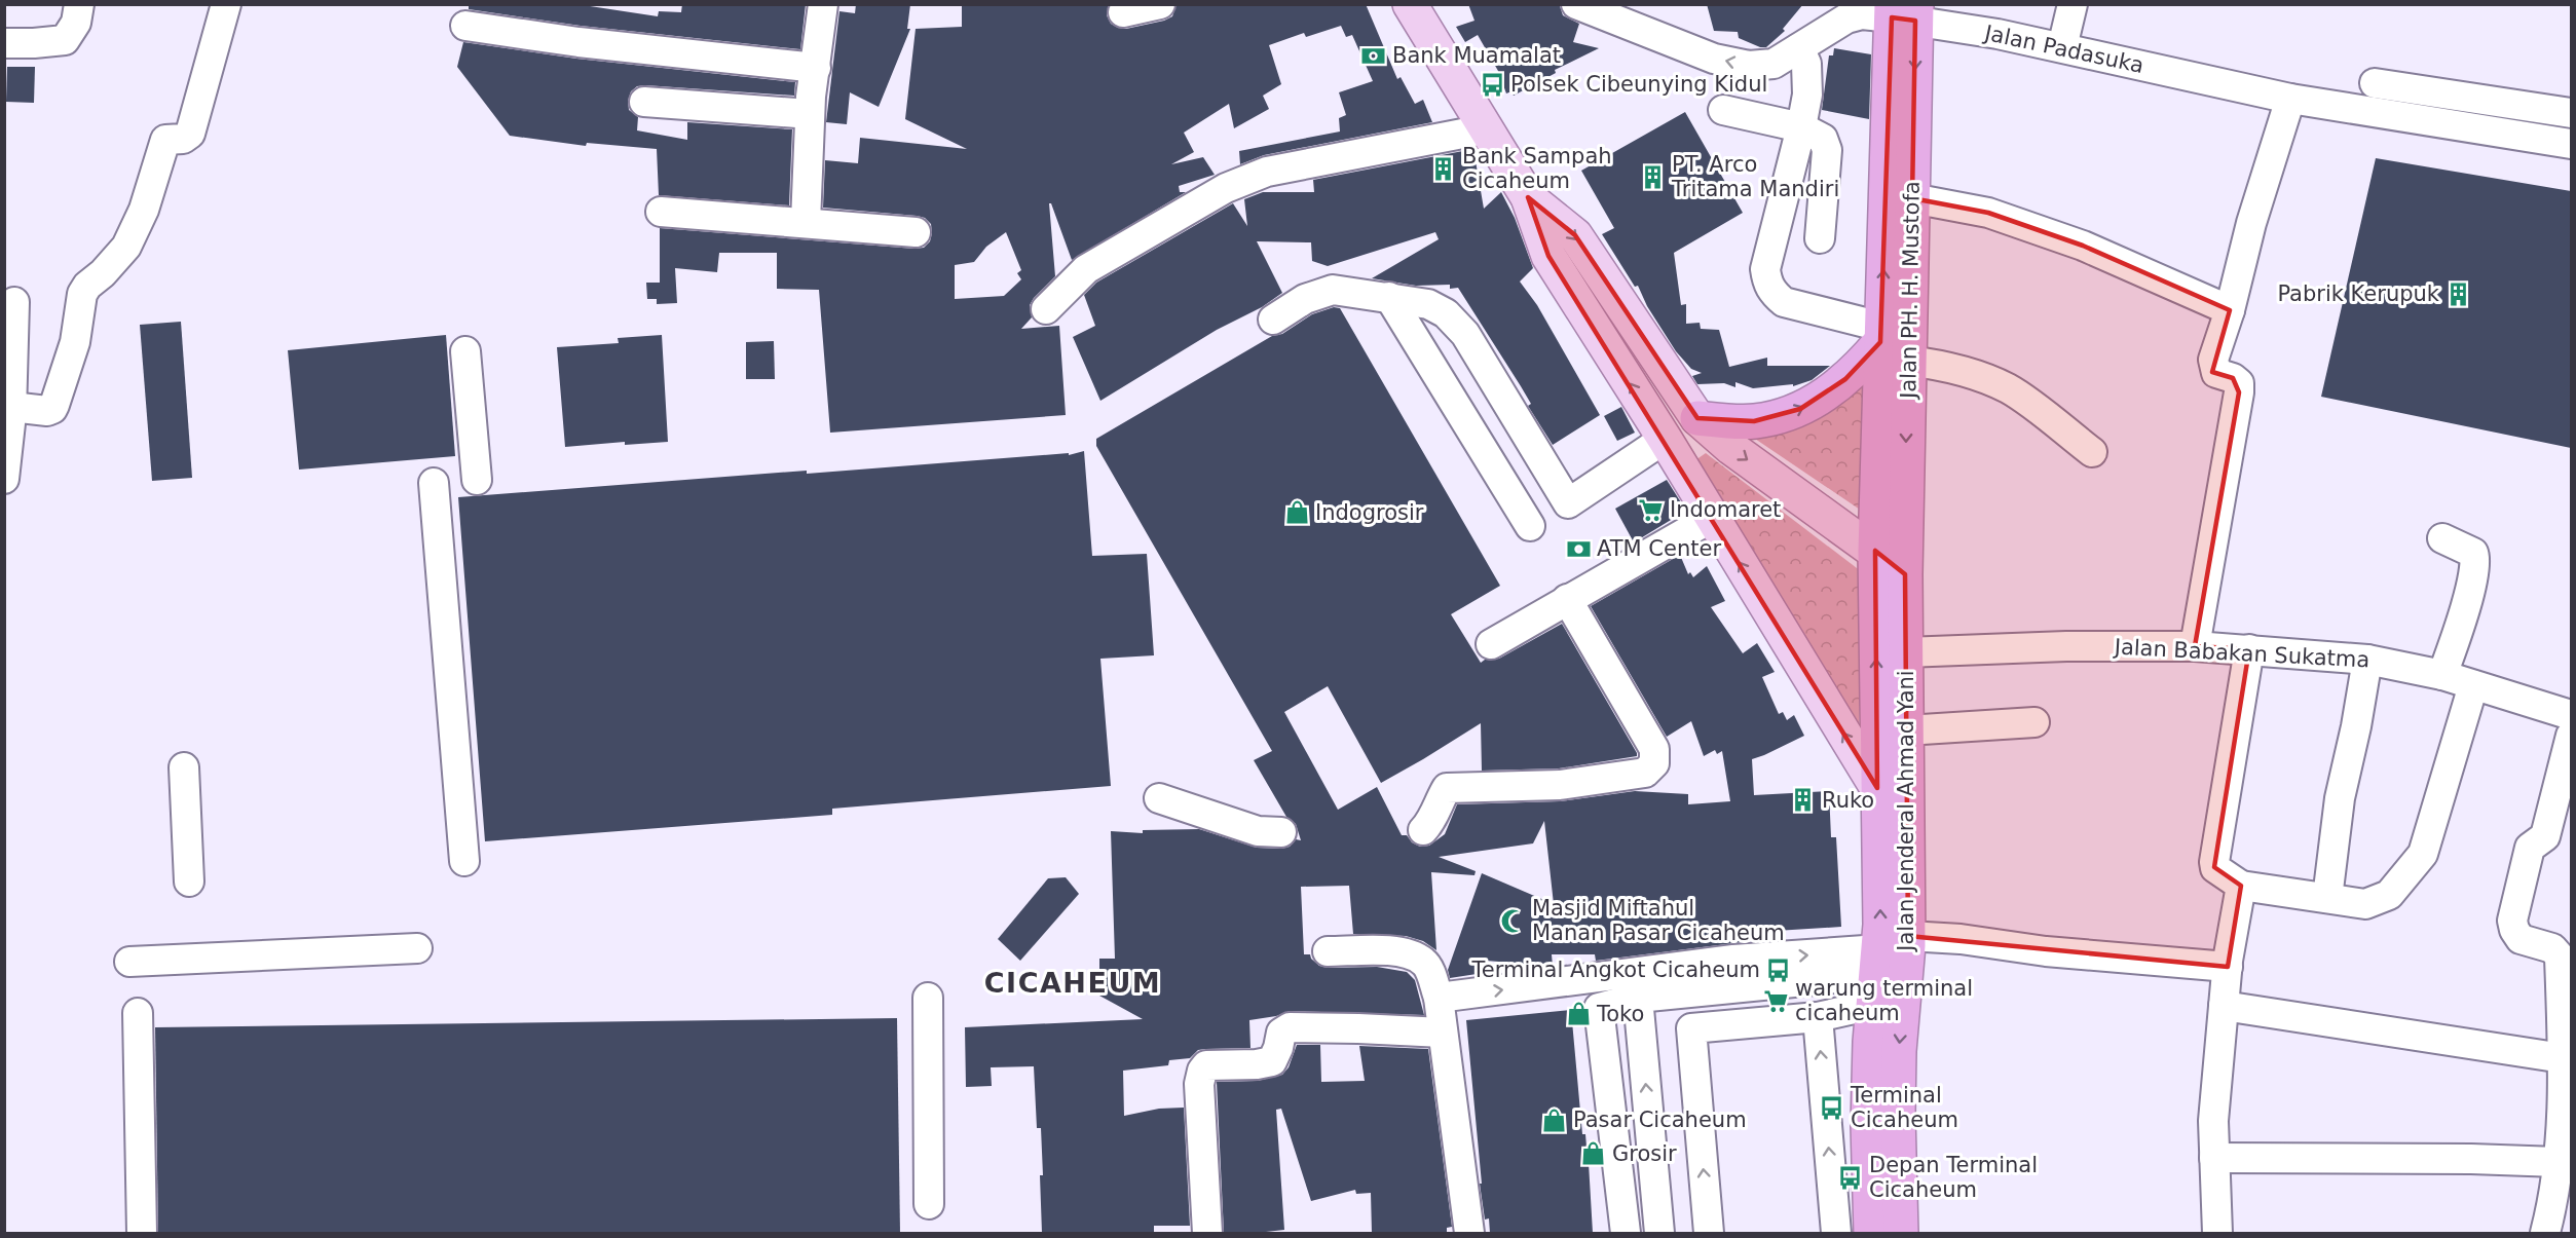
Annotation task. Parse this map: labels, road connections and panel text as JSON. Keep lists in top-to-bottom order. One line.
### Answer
{"streets":{"highway":["Jalan PH. H. Mustofa","Jalan Jenderal Ahmad Yani"],"street":["Jalan Padasuka","Jalan Babakan Sukatma"]},"crossings":[["Jalan Padasuka","Jalan PH. H. Mustofa"],["Jalan PH. H. Mustofa","Jalan Jenderal Ahmad Yani"],["Jalan Babakan Sukatma","Jalan Jenderal Ahmad Yani"]],"districts":["CICAHEUM"],"places":{"bank":["Bank Muamalat","ATM Center"],"bus stop":["Polsek Cibeunying Kidul","Terminal Angkot Cicaheum","Terminal Cicaheum","Depan Terminal Cicaheum"],"building":["Bank Sampah Cicaheum","PT. Arco Tritama Mandiri","Pabrik Kerupuk","Ruko"],"supermarket":["Indomaret","warung terminal cicaheum"],"shop":["Indogrosir","Toko","Pasar Cicaheum","Grosir"],"mosque":["Masjid Miftahul Manan Pasar Cicaheum"]}}
